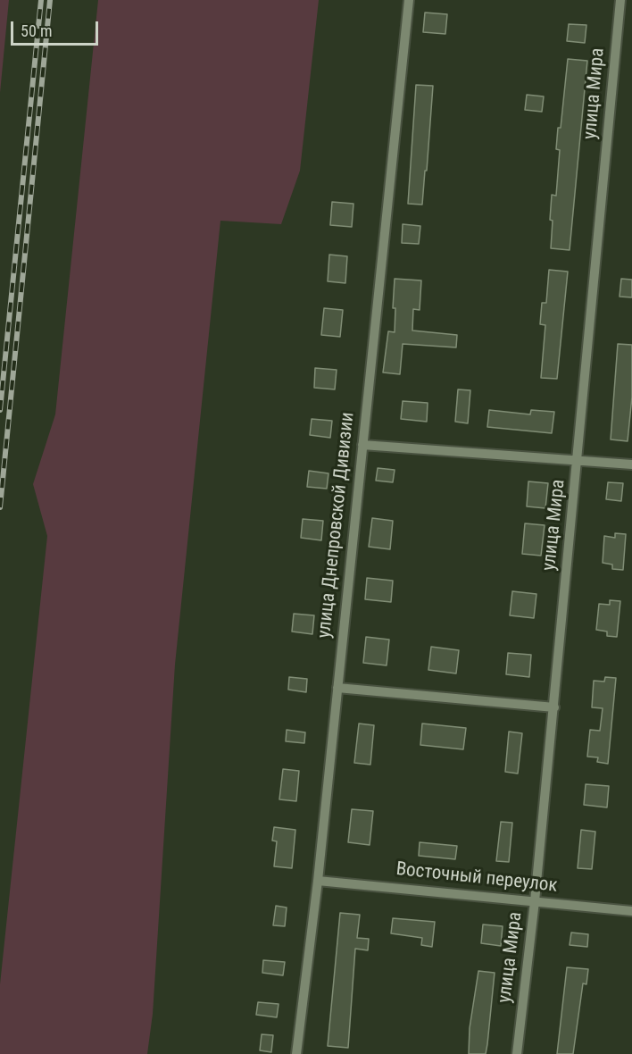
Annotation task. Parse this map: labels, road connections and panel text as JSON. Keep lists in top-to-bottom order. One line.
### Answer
{"streets":{"street":["улица Мира","улица Днепровской Дивизии","Восточный переулок"]},"crossings":[["улица Мира","Восточный переулок"],["улица Днепровской Дивизии","Восточный переулок"]],"scale_bar":"50 m"}
